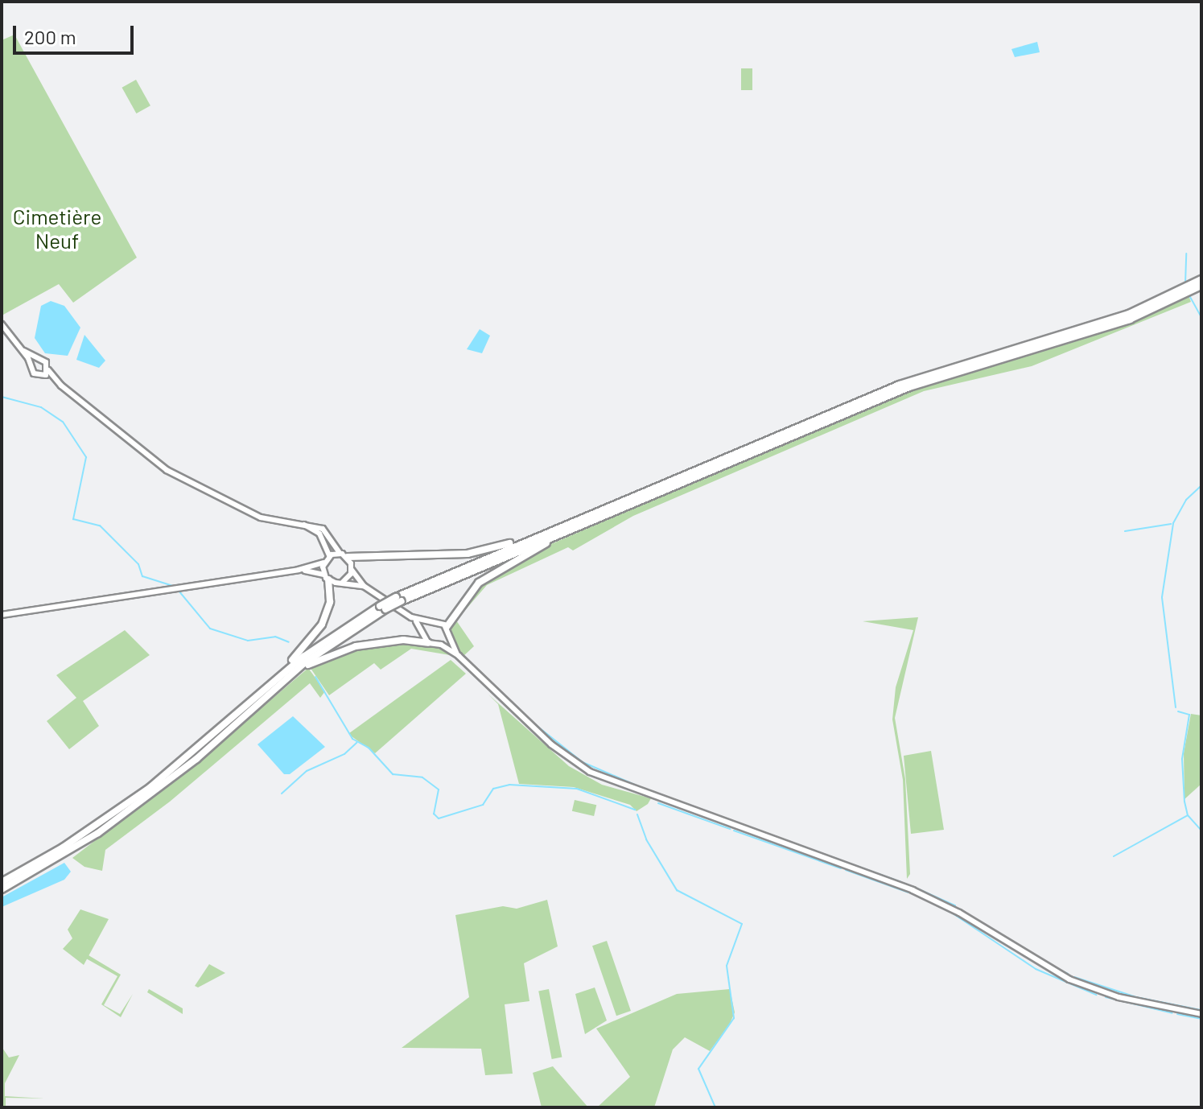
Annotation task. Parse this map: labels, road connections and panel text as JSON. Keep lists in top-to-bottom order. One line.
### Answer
{"parks":["Cimetière Neuf"],"scale_bar":"200 m"}
